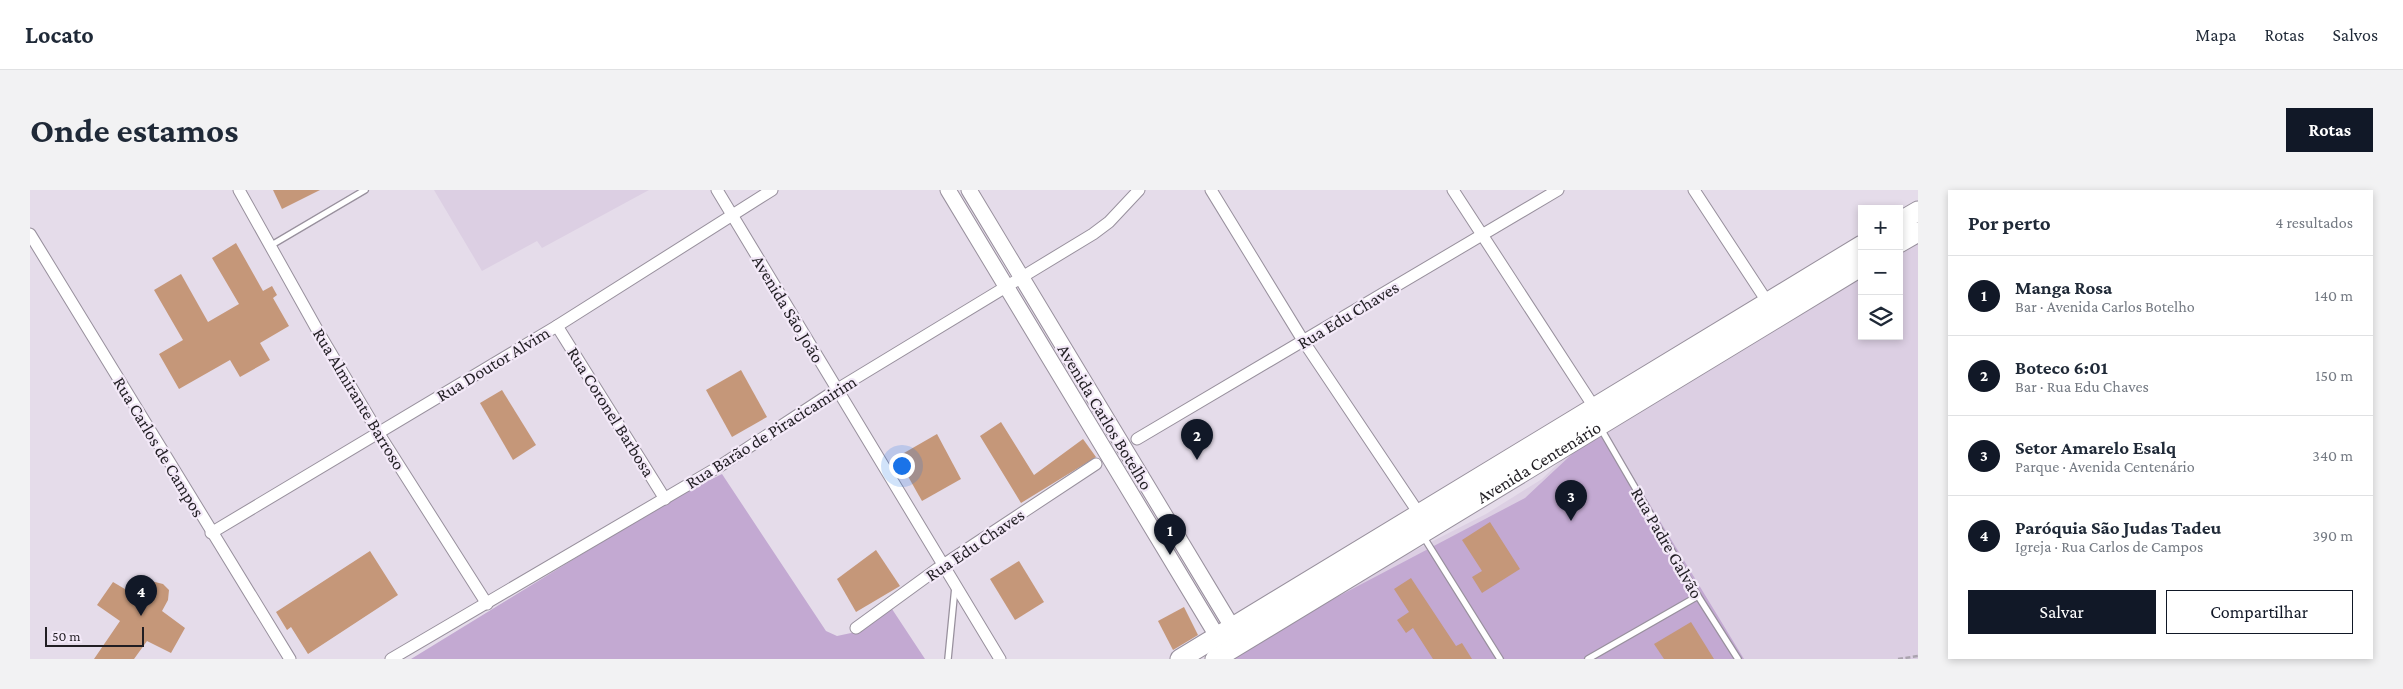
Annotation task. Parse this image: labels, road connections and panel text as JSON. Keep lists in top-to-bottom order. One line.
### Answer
{"streets":{"highway":["Avenida Centenário"],"main road":["Avenida Carlos Botelho"],"street":["Avenida São João","Rua Edu Chaves","Rua Doutor Alvim","Rua Almirante Barroso","Rua Coronel Barbosa","Rua Barão de Piracicamirim","Rua Carlos de Campos"],"lane":["Rua Padre Galvão"]},"crossings":[["Avenida São João","Rua Edu Chaves"],["Avenida São João","Rua Doutor Alvim"],["Avenida São João","Rua Barão de Piracicamirim"],["Rua Doutor Alvim","Rua Almirante Barroso"],["Rua Doutor Alvim","Rua Coronel Barbosa"],["Rua Doutor Alvim","Rua Carlos de Campos"],["Rua Almirante Barroso","Rua Barão de Piracicamirim"],["Rua Coronel Barbosa","Rua Barão de Piracicamirim"],["Avenida Carlos Botelho","Rua Barão de Piracicamirim"],["Avenida Carlos Botelho","Avenida Centenário"],["Avenida Centenário","Rua Padre Galvão"]],"scale_bar":"50 m","page":{"header":"Locato","nav":["Mapa","Rotas","Salvos"],"buttons":["Rotas",["Salvar","Compartilhar"]],"title":"Onde estamos","heading":["Por perto","4 resultados"],"map_buttons":["+","−"],"list":[{"mark":"1","name":"Manga Rosa","note":"Bar · Avenida Carlos Botelho","value":"140 m"},{"mark":"2","name":"Boteco 6:01","note":"Bar · Rua Edu Chaves","value":"150 m"},{"mark":"3","name":"Setor Amarelo Esalq","note":"Parque · Avenida Centenário","value":"340 m"},{"mark":"4","name":"Paróquia São Judas Tadeu","note":"Igreja · Rua Carlos de Campos","value":"390 m"}],"pins":["2","3","1","4"],"scale":"50 m"}}
